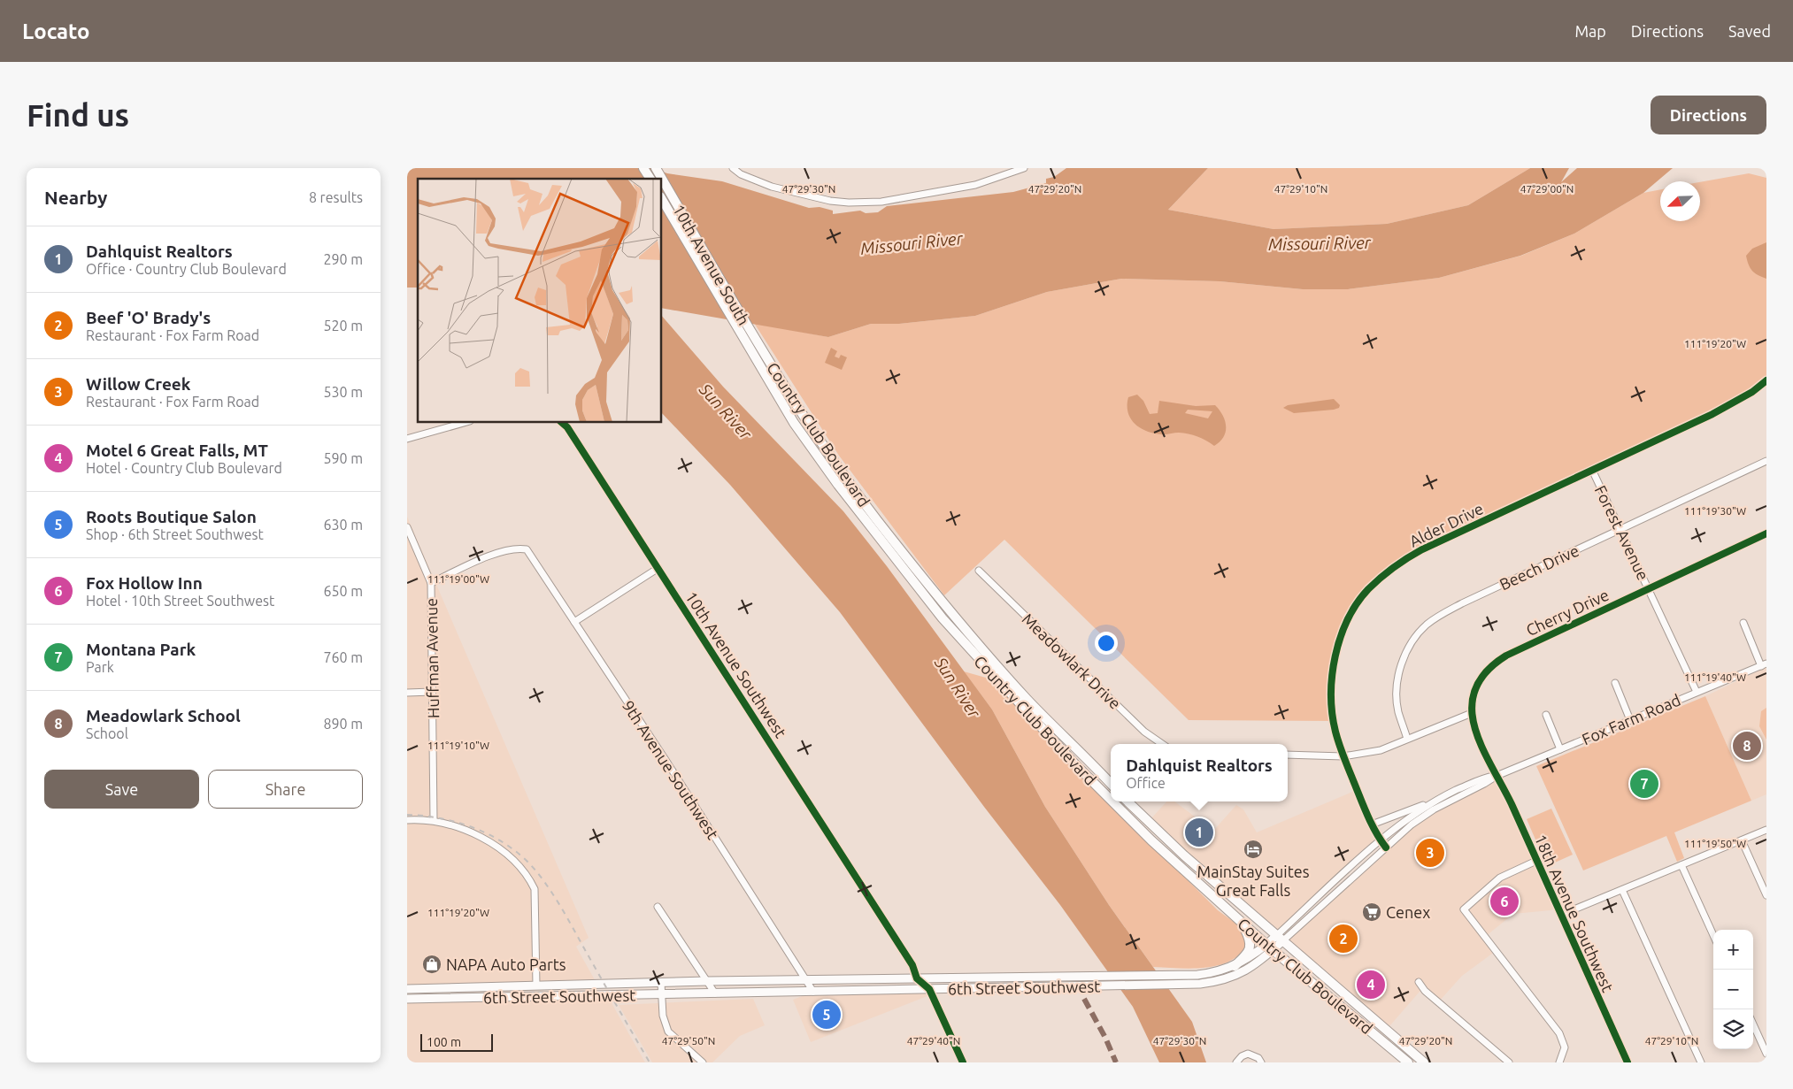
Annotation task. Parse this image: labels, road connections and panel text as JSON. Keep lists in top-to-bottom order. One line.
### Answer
{"streets":{"highway":["10th Avenue South","Country Club Boulevard"],"main road":["6th Street Southwest"],"street":["Alder Drive","Forest Avenue","Beech Drive","Cherry Drive","Huffman Avenue","Meadowlark Drive","10th Avenue Southwest","Fox Farm Road","9th Avenue Southwest","18th Avenue Southwest"]},"crossings":[["10th Avenue South","Country Club Boulevard"],["Country Club Boulevard","Fox Farm Road"],["Country Club Boulevard","6th Street Southwest"],["Alder Drive","Forest Avenue"],["Alder Drive","Fox Farm Road"],["Forest Avenue","Beech Drive"],["Forest Avenue","Cherry Drive"],["Forest Avenue","Fox Farm Road"],["Cherry Drive","Fox Farm Road"],["Cherry Drive","18th Avenue Southwest"],["Huffman Avenue","9th Avenue Southwest"],["10th Avenue Southwest","6th Street Southwest"],["Fox Farm Road","18th Avenue Southwest"],["Fox Farm Road","6th Street Southwest"],["9th Avenue Southwest","6th Street Southwest"]],"water":["Missouri River","Sun River"],"places":{"hotel":["MainStay Suites Great Falls"],"supermarket":["Cenex"],"shop":["NAPA Auto Parts"]},"scale_bar":"100 m","north":"bottom left","page":{"header":"Locato","nav":["Map","Directions","Saved"],"buttons":["Directions",["Save","Share"]],"title":"Find us","heading":["Nearby","8 results"],"list":[{"mark":"1","name":"Dahlquist Realtors","note":"Office · Country Club Boulevard","value":"290 m"},{"mark":"2","name":"Beef 'O' Brady's","note":"Restaurant · Fox Farm Road","value":"520 m"},{"mark":"3","name":"Willow Creek","note":"Restaurant · Fox Farm Road","value":"530 m"},{"mark":"4","name":"Motel 6 Great Falls, MT","note":"Hotel · Country Club Boulevard","value":"590 m"},{"mark":"5","name":"Roots Boutique Salon","note":"Shop · 6th Street Southwest","value":"630 m"},{"mark":"6","name":"Fox Hollow Inn","note":"Hotel · 10th Street Southwest","value":"650 m"},{"mark":"7","name":"Montana Park","note":"Park","value":"760 m"},{"mark":"8","name":"Meadowlark School","note":"School","value":"890 m"}],"pins":["8","7","1","3","6","2","4","5"],"popup":["Dahlquist Realtors","Office"],"map_buttons":["+","−"],"scale":"100 m"},"coordinates":["47°29'30\"N","47°29'20\"N","47°29'10\"N","47°29'00\"N","111°19'20\"W","111°19'30\"W","111°19'00\"W","111°19'40\"W","111°19'10\"W","111°19'50\"W","47°29'50\"N","47°29'40\"N"]}
